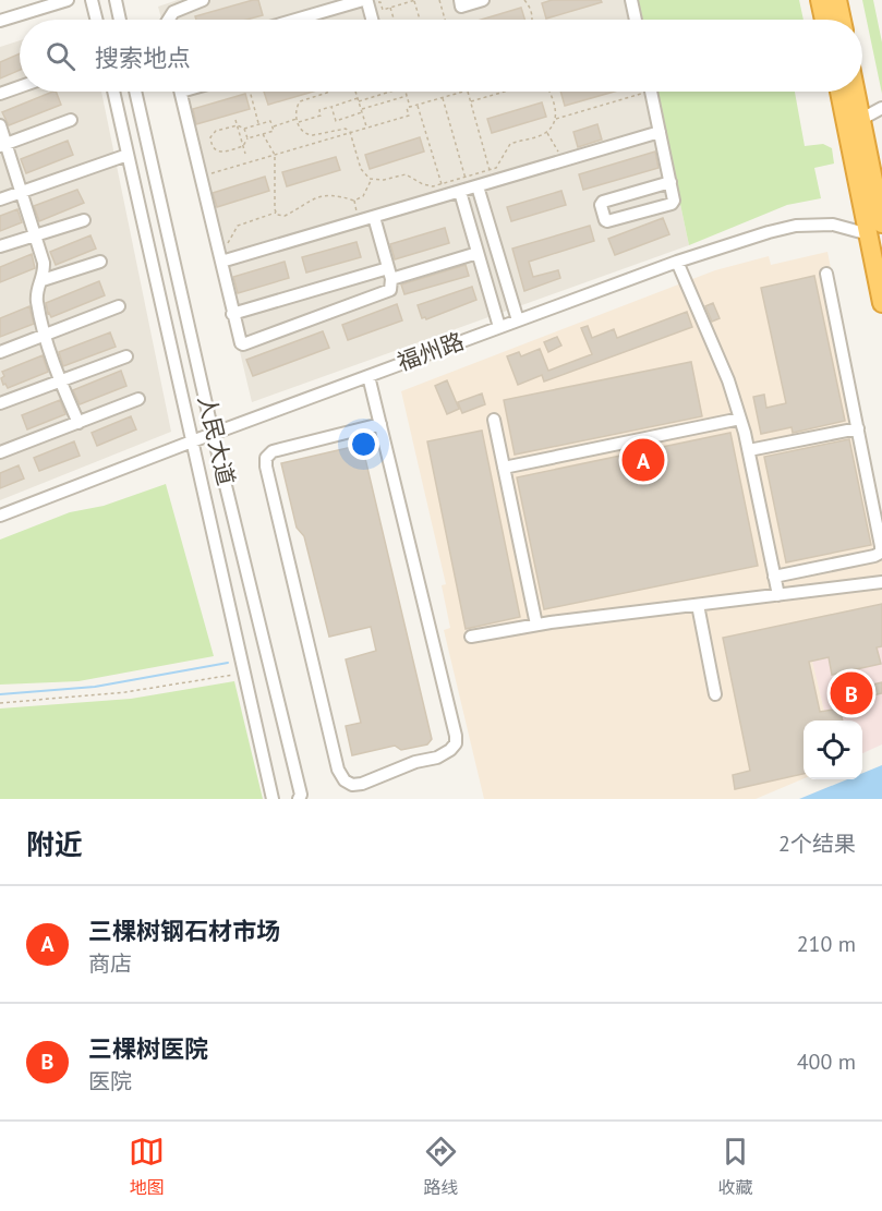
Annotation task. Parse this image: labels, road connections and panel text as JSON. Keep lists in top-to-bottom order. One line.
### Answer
{"streets":{"street":["福州路","人民大道"]},"crossings":[["福州路","人民大道"]],"page":{"search":"搜索地点","pins":["A","B"],"heading":["附近","2个结果"],"list":[{"mark":"A","name":"三棵树钢石材市场","note":"商店","value":"210 m"},{"mark":"B","name":"三棵树医院","note":"医院","value":"400 m"}],"nav":["地图","路线","收藏"]}}
